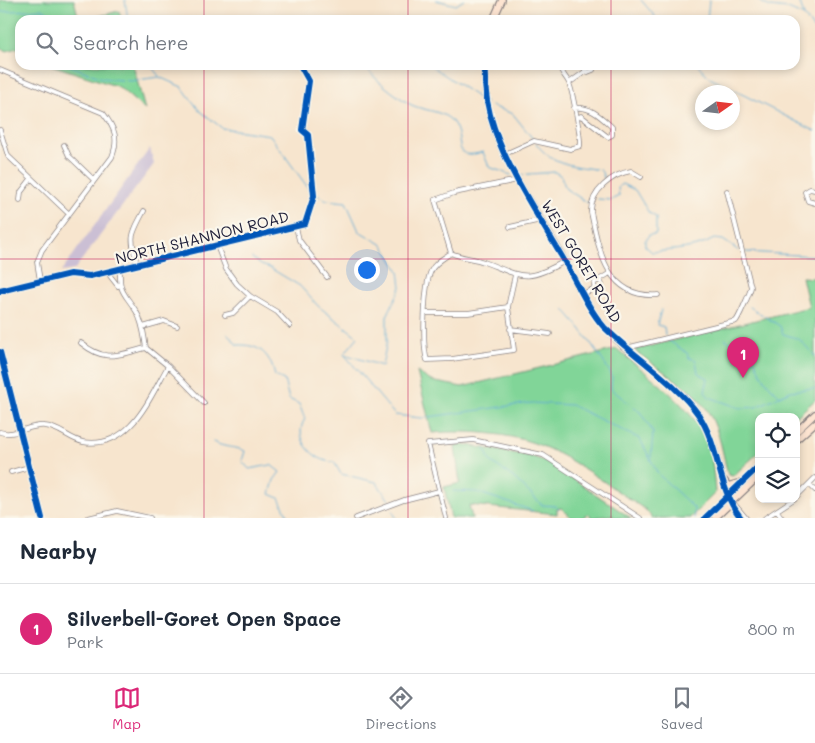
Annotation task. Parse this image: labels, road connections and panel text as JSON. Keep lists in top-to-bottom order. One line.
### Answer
{"streets":{"street":["NORTH SHANNON ROAD","WEST GORET ROAD"]},"north":"right","page":{"search":"Search here","pins":"1","heading":"Nearby","list":[{"mark":"1","name":"Silverbell-Goret Open Space","note":"Park","value":"800 m"}],"nav":["Map","Directions","Saved"]}}
